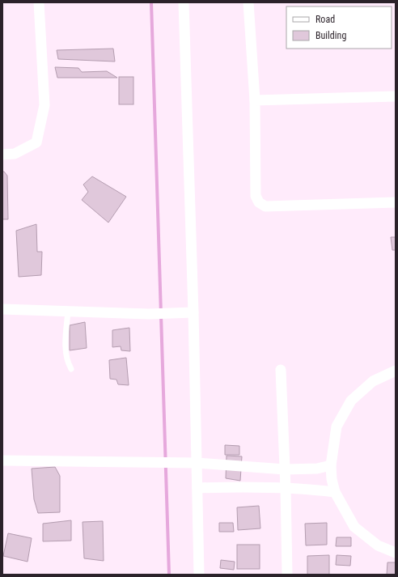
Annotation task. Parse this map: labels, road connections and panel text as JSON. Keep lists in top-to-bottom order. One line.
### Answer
{"legend":["Road","Building"]}
